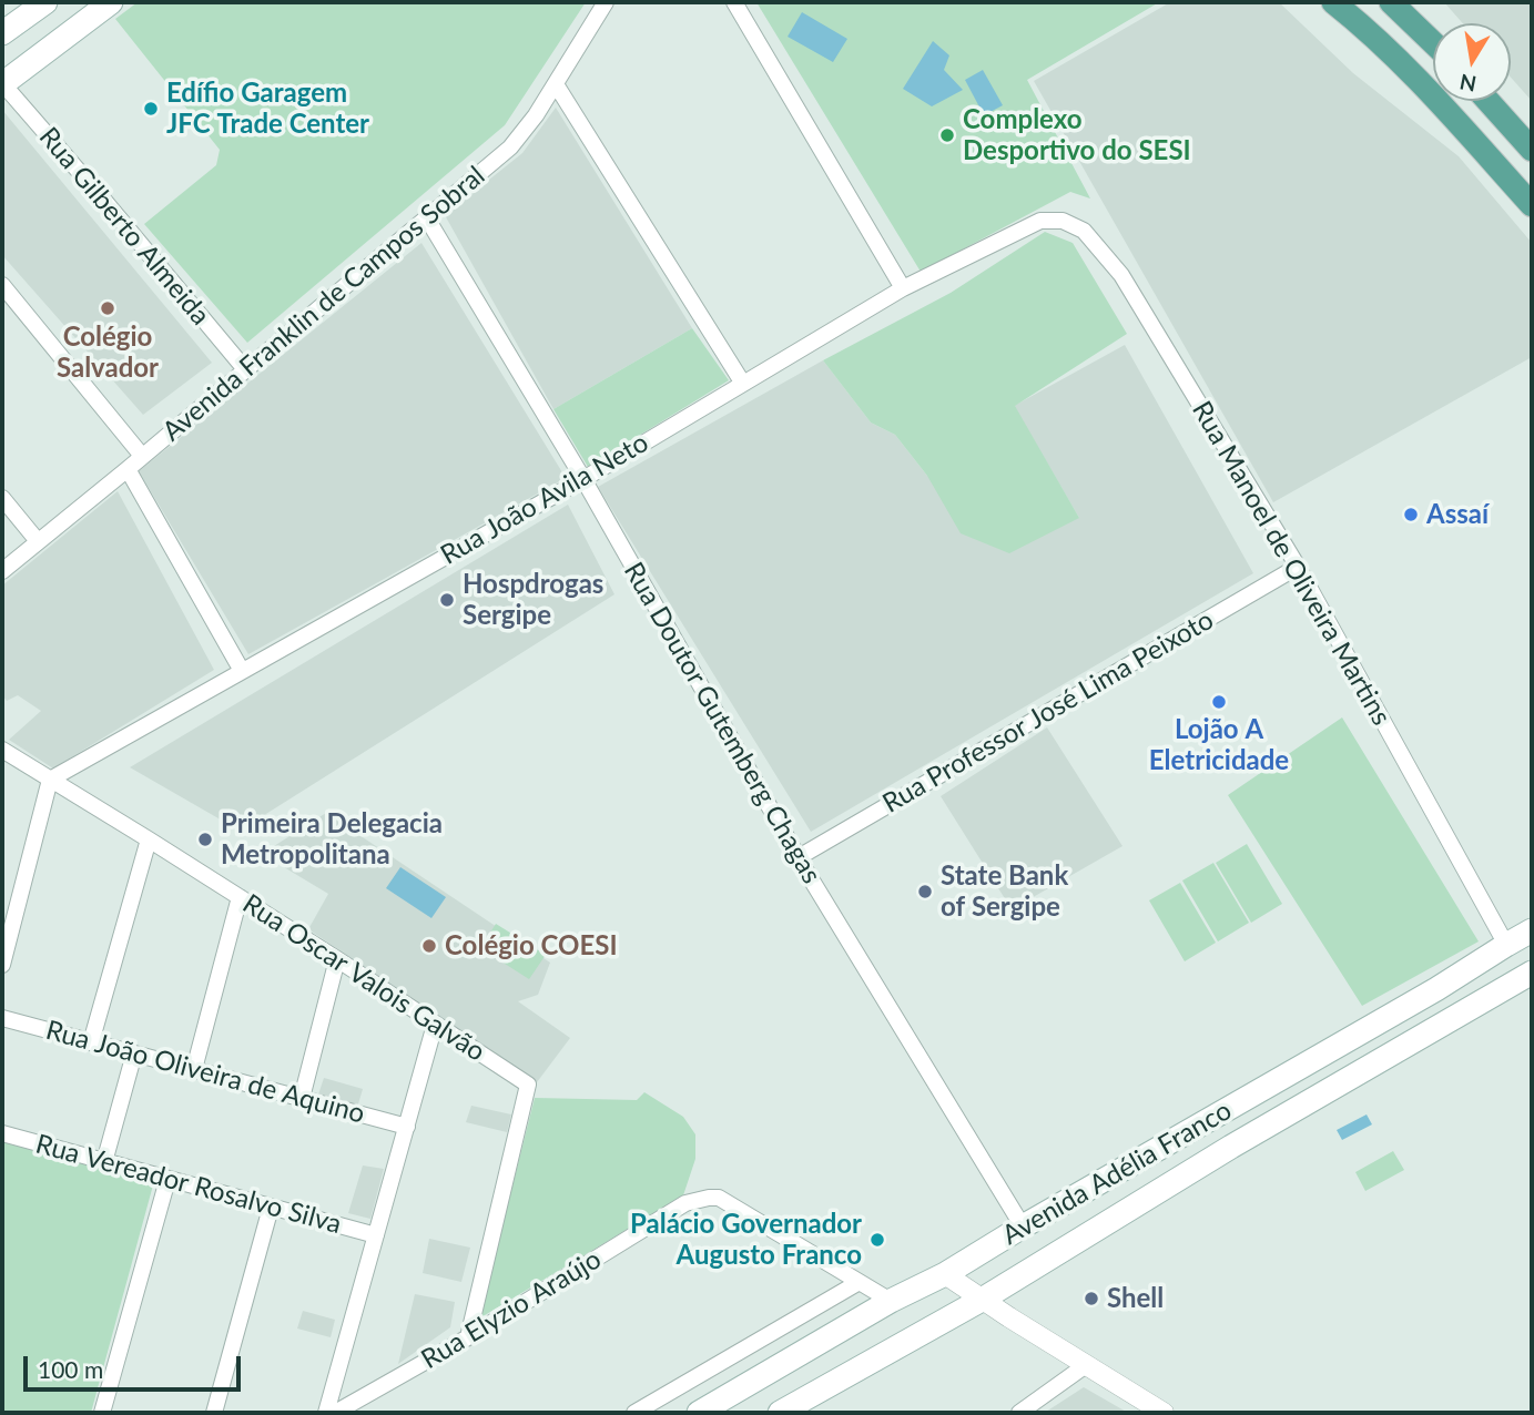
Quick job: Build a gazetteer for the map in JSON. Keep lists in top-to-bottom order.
{
  "streets": {
    "main road": ["Avenida Adélia Franco"],
    "street": [
      "Rua Gilberto Almeida",
      "Avenida Franklin de Campos Sobral",
      "Rua João Avila Neto",
      "Rua Manoel de Oliveira Martins",
      "Rua Professor José Lima Peixoto",
      "Rua Doutor Gutemberg Chagas",
      "Rua Oscar Valois Galvão",
      "Rua João Oliveira de Aquino",
      "Rua Vereador Rosalvo Silva",
      "Rua Elyzio Araújo"
    ]
  },
  "crossings": [
    ["Rua Gilberto Almeida", "Avenida Franklin de Campos Sobral"],
    ["Avenida Franklin de Campos Sobral", "Rua Doutor Gutemberg Chagas"],
    ["Rua João Avila Neto", "Rua Manoel de Oliveira Martins"],
    ["Rua João Avila Neto", "Rua Doutor Gutemberg Chagas"],
    ["Rua João Avila Neto", "Rua Oscar Valois Galvão"],
    ["Rua Manoel de Oliveira Martins", "Rua Professor José Lima Peixoto"],
    ["Rua Manoel de Oliveira Martins", "Avenida Adélia Franco"],
    ["Rua Professor José Lima Peixoto", "Rua Doutor Gutemberg Chagas"],
    ["Rua Doutor Gutemberg Chagas", "Avenida Adélia Franco"],
    ["Rua Oscar Valois Galvão", "Rua Elyzio Araújo"]
  ],
  "places": [
    "Edífio Garagem JFC Trade Center",
    "Complexo Desportivo do SESI",
    "Colégio Salvador",
    "Assaí",
    "Hospdrogas Sergipe",
    "Lojão A Eletricidade",
    "Primeira Delegacia Metropolitana",
    "State Bank of Sergipe",
    "Colégio COESI",
    "Palácio Governador Augusto Franco",
    "Shell"
  ],
  "scale_bar": "100 m",
  "north": "bottom"
}
